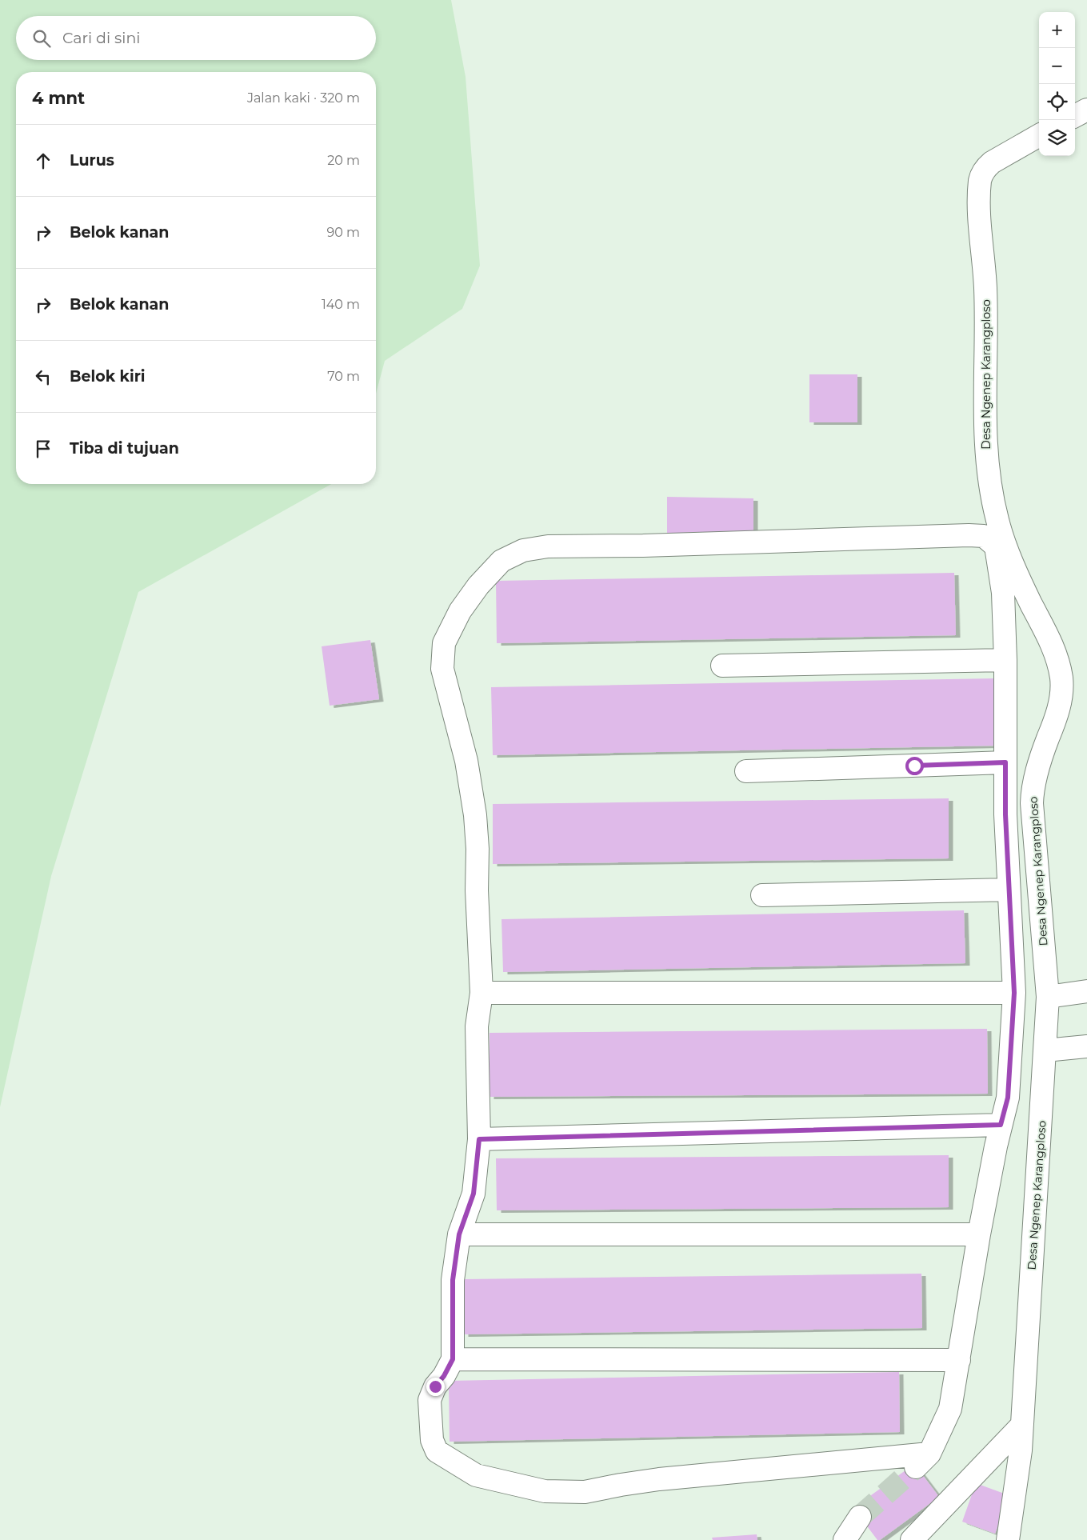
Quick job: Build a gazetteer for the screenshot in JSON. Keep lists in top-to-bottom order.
{
  "streets": {
    "street": ["Desa Ngenep Karangploso"]
  },
  "page": {
    "map_buttons": ["+", "−"],
    "search": "Cari di sini",
    "heading": ["4 mnt", "Jalan kaki · 320 m"],
    "list": [
      ["Lurus", "20 m"],
      ["Belok kanan", "90 m"],
      ["Belok kanan", "140 m"],
      ["Belok kiri", "70 m"],
      "Tiba di tujuan"
    ]
  }
}
